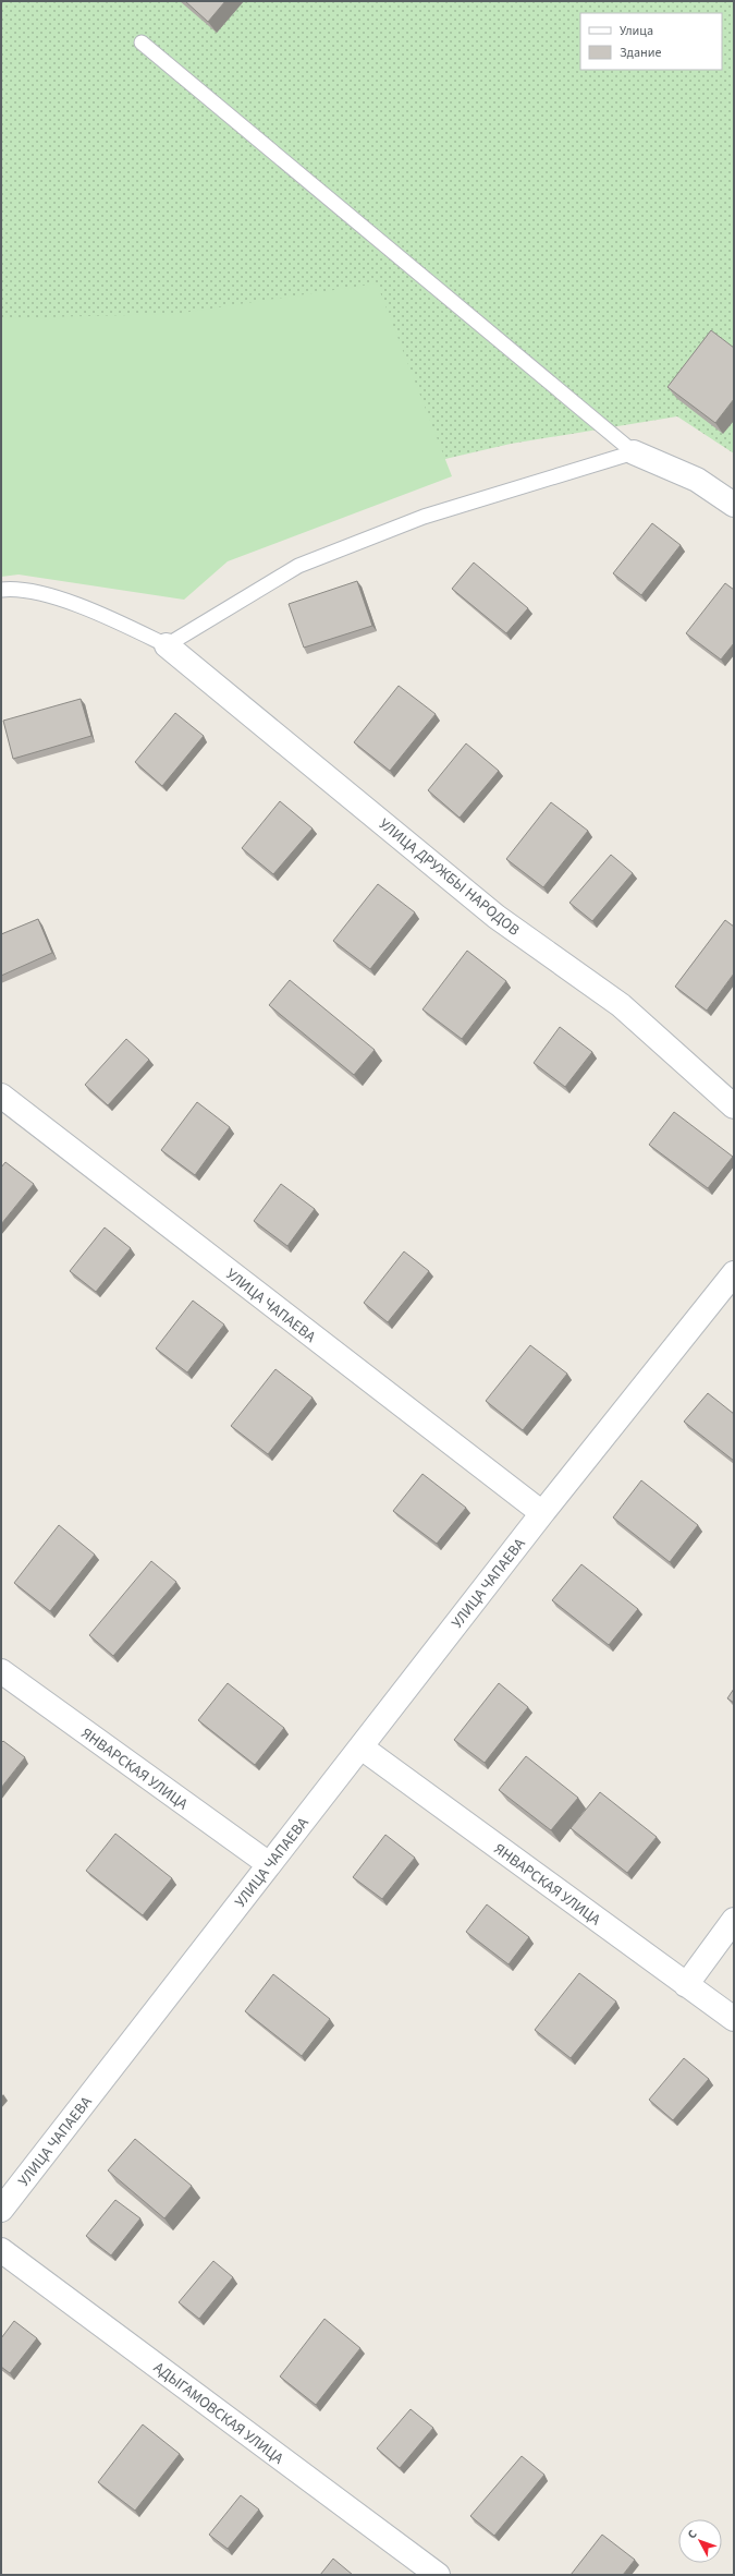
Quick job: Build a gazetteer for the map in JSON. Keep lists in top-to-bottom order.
{
  "streets": {
    "street": [
      "УЛИЦА ДРУЖБЫ НАРОДОВ",
      "УЛИЦА ЧАПАЕВА",
      "ЯНВАРСКАЯ УЛИЦА",
      "АДЫГАМОВСКАЯ УЛИЦА"
    ]
  },
  "crossings": [
    ["УЛИЦА ЧАПАЕВА", "ЯНВАРСКАЯ УЛИЦА"]
  ],
  "legend": ["Улица", "Здание"],
  "north": "top left"
}
